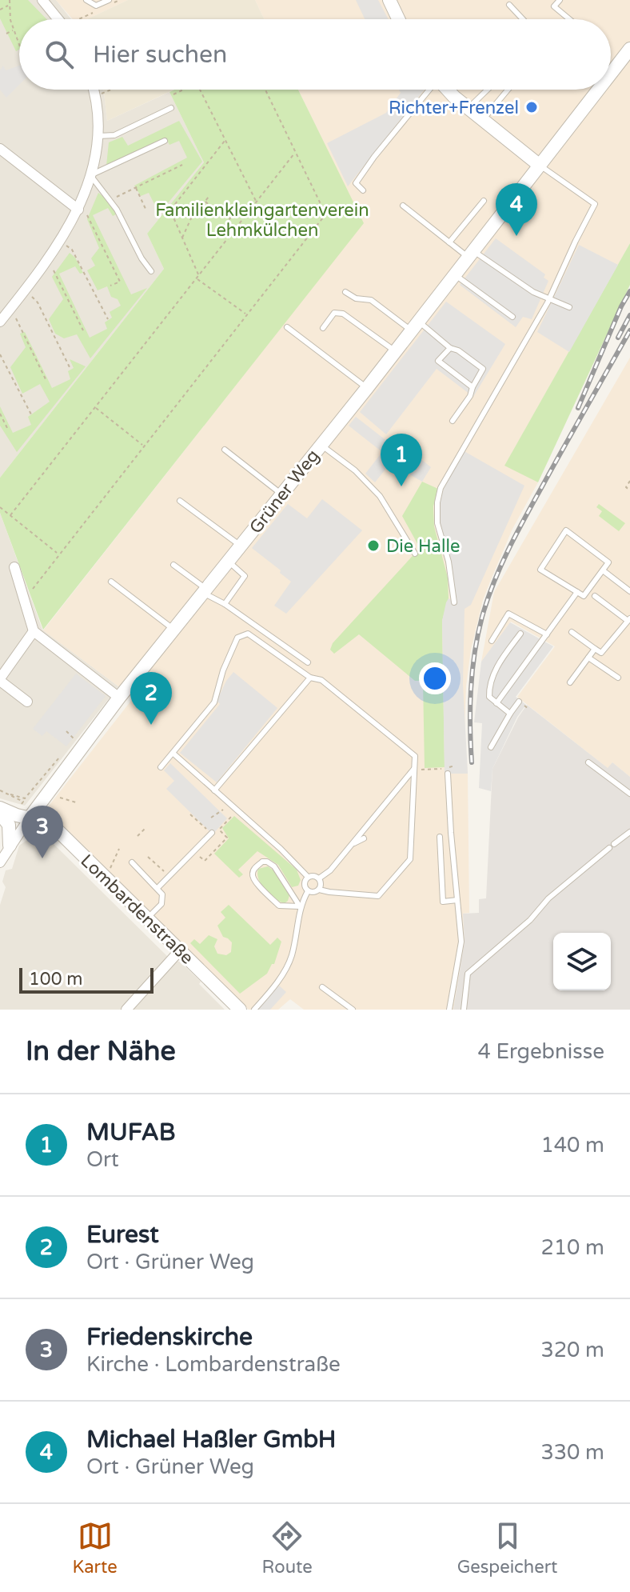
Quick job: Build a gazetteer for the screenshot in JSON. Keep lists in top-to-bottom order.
{
  "streets": {
    "street": ["Grüner Weg", "Lombardenstraße"]
  },
  "crossings": [
    ["Grüner Weg", "Lombardenstraße"]
  ],
  "parks": ["Familienkleingartenverein Lehmkülchen"],
  "places": ["Richter+Frenzel", "Die Halle"],
  "scale_bar": "100 m",
  "page": {
    "search": "Hier suchen",
    "pins": [
      "4",
      "1",
      "2",
      "3"
    ],
    "scale": "100 m",
    "heading": ["In der Nähe", "4 Ergebnisse"],
    "list": [
      {
        "mark": "1",
        "name": "MUFAB",
        "note": "Ort",
        "value": "140 m"
      },
      {
        "mark": "2",
        "name": "Eurest",
        "note": "Ort · Grüner Weg",
        "value": "210 m"
      },
      {
        "mark": "3",
        "name": "Friedenskirche",
        "note": "Kirche · Lombardenstraße",
        "value": "320 m"
      },
      {
        "mark": "4",
        "name": "Michael Haßler GmbH",
        "note": "Ort · Grüner Weg",
        "value": "330 m"
      }
    ],
    "nav": ["Karte", "Route", "Gespeichert"]
  }
}
